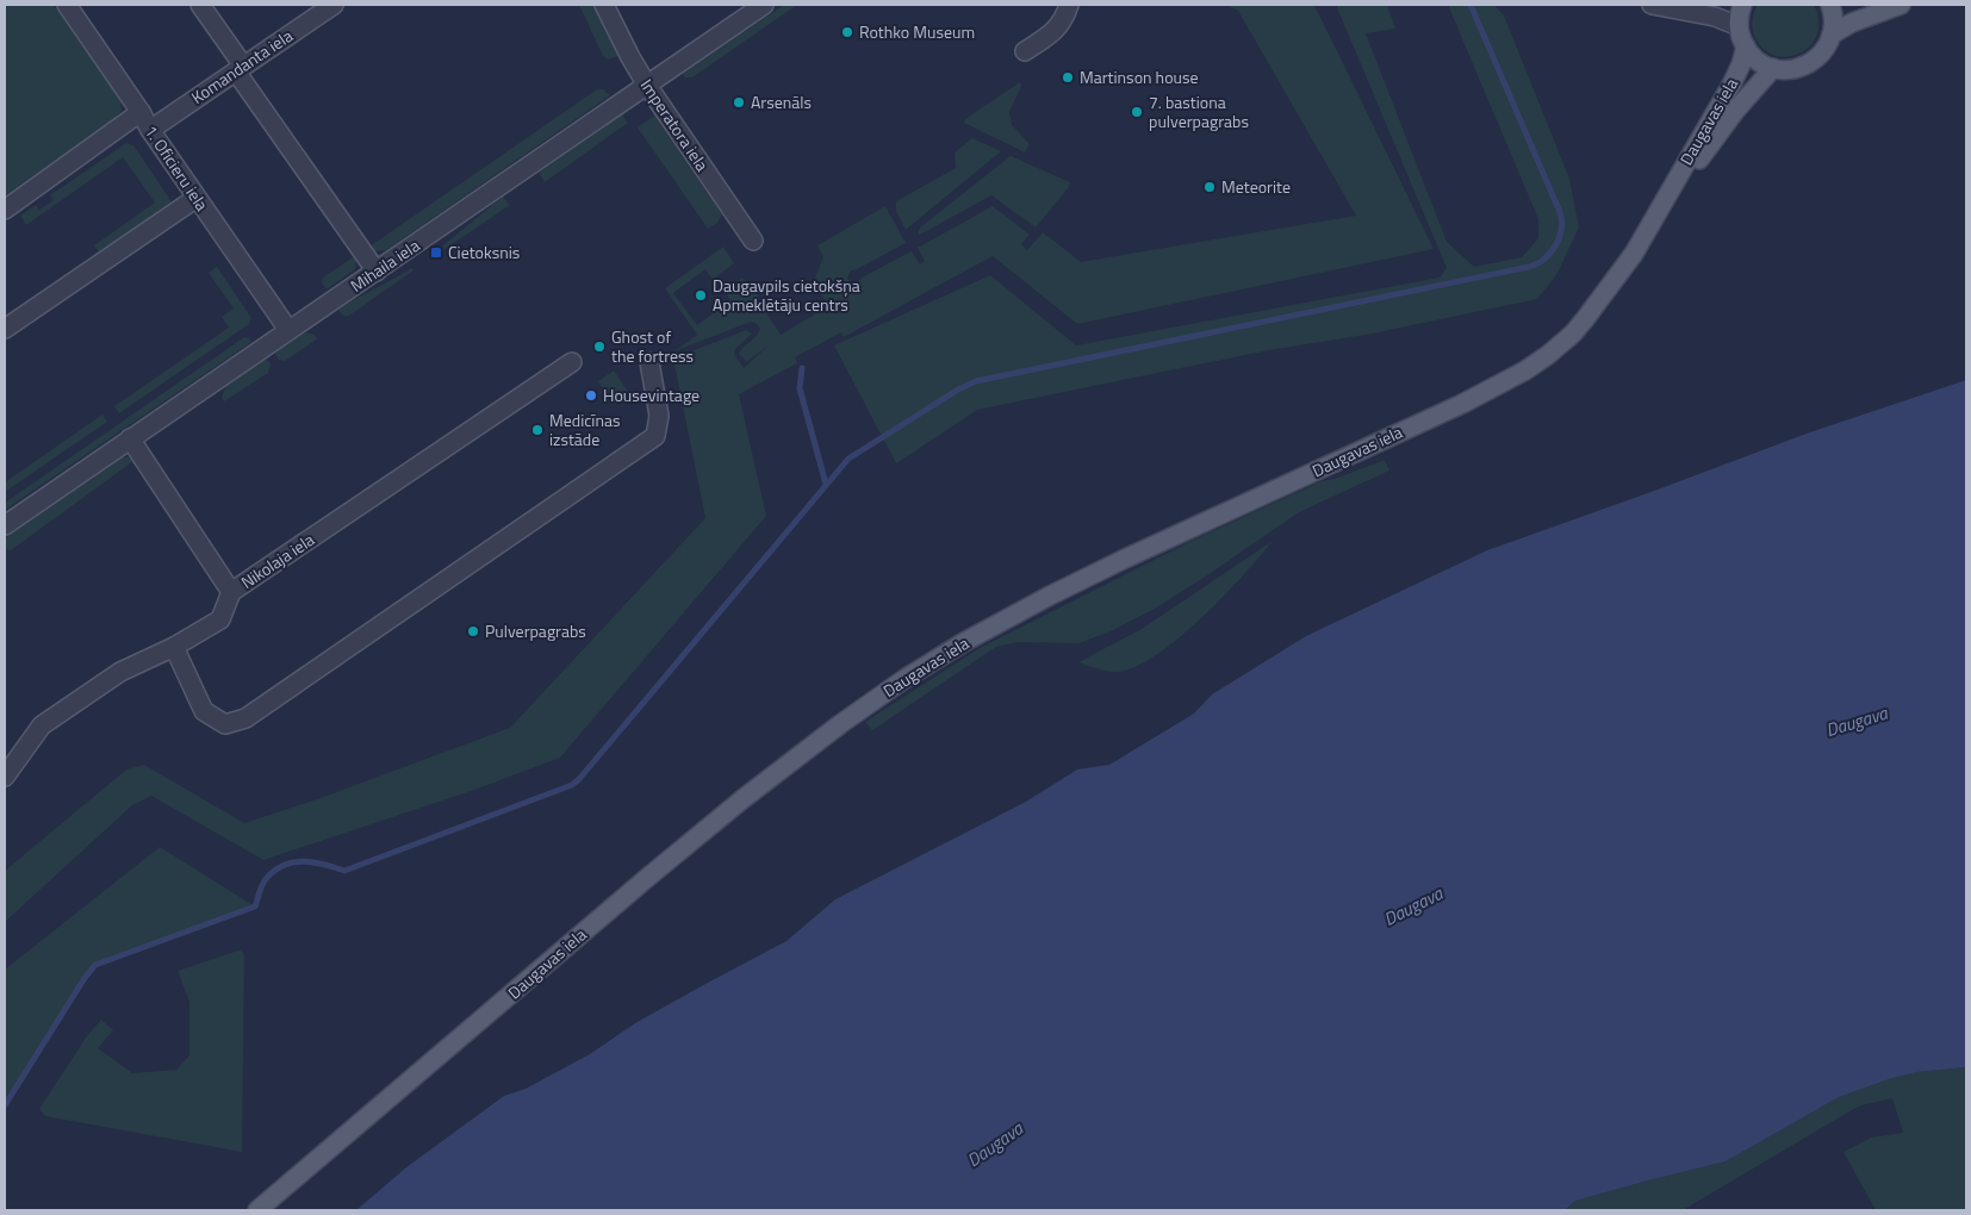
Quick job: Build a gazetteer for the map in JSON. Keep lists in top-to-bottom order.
{
  "streets": {
    "main road": ["Daugavas iela"],
    "street": [
      "Komandanta iela",
      "Imperatora iela",
      "1. Oficieru iela",
      "Mihaila iela",
      "Nikolaja iela"
    ]
  },
  "crossings": [
    ["Komandanta iela", "1. Oficieru iela"],
    ["Imperatora iela", "Mihaila iela"],
    ["1. Oficieru iela", "Mihaila iela"]
  ],
  "water": ["Daugava"],
  "places": {
    "other": [
      "Rothko Museum",
      "Martinson house",
      "Arsenāls",
      "7. bastiona pulverpagrabs",
      "Meteorite",
      "Daugavpils cietokšņa Apmeklētāju centrs",
      "Ghost of the fortress",
      "Housevintage",
      "Medicīnas izstāde",
      "Pulverpagrabs"
    ],
    "transit": ["Cietoksnis"]
  }
}
